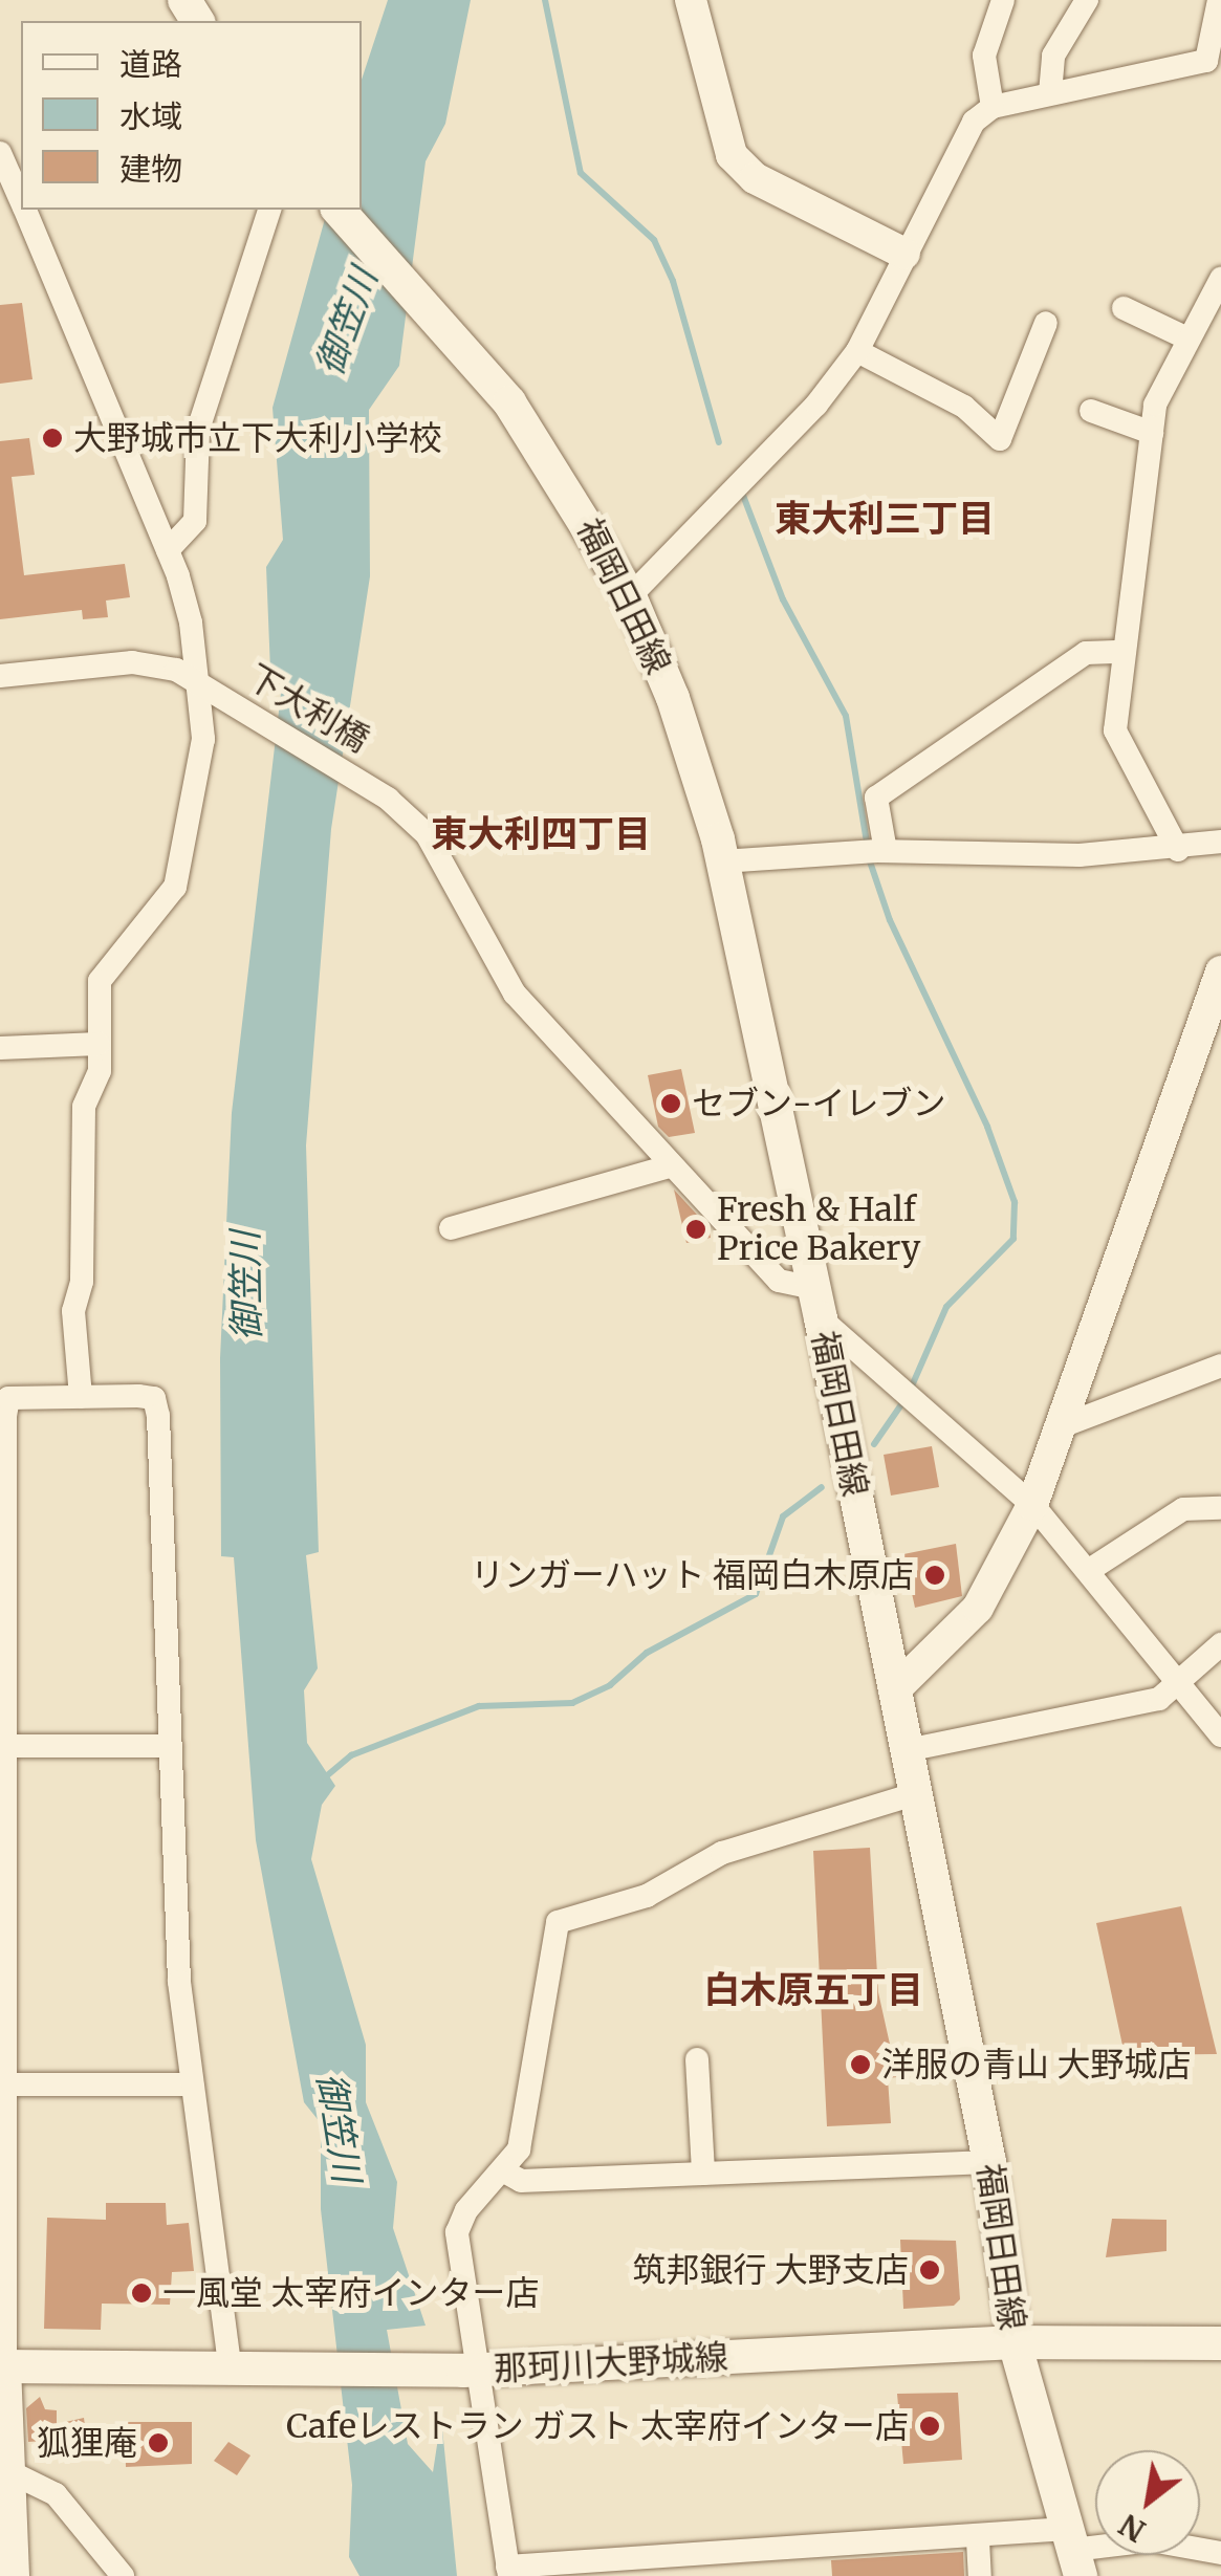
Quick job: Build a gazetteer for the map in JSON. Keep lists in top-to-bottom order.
{
  "streets": {
    "main road": ["福岡日田線", "那珂川大野城線"],
    "street": ["下大利橋"]
  },
  "crossings": [
    ["福岡日田線", "下大利橋"],
    ["福岡日田線", "那珂川大野城線"]
  ],
  "districts": ["東大利三丁目", "東大利四丁目", "白木原五丁目"],
  "water": ["御笠川"],
  "places": [
    "大野城市立下大利小学校",
    "セブン-イレブン",
    "Fresh & Half Price Bakery",
    "リンガーハット 福岡白木原店",
    "洋服の青山 大野城店",
    "筑邦銀行 大野支店",
    "一風堂 太宰府インター店",
    "Cafeレストラン ガスト 太宰府インター店",
    "狐狸庵"
  ],
  "legend": ["道路", "水域", "建物"],
  "north": "bottom left"
}
